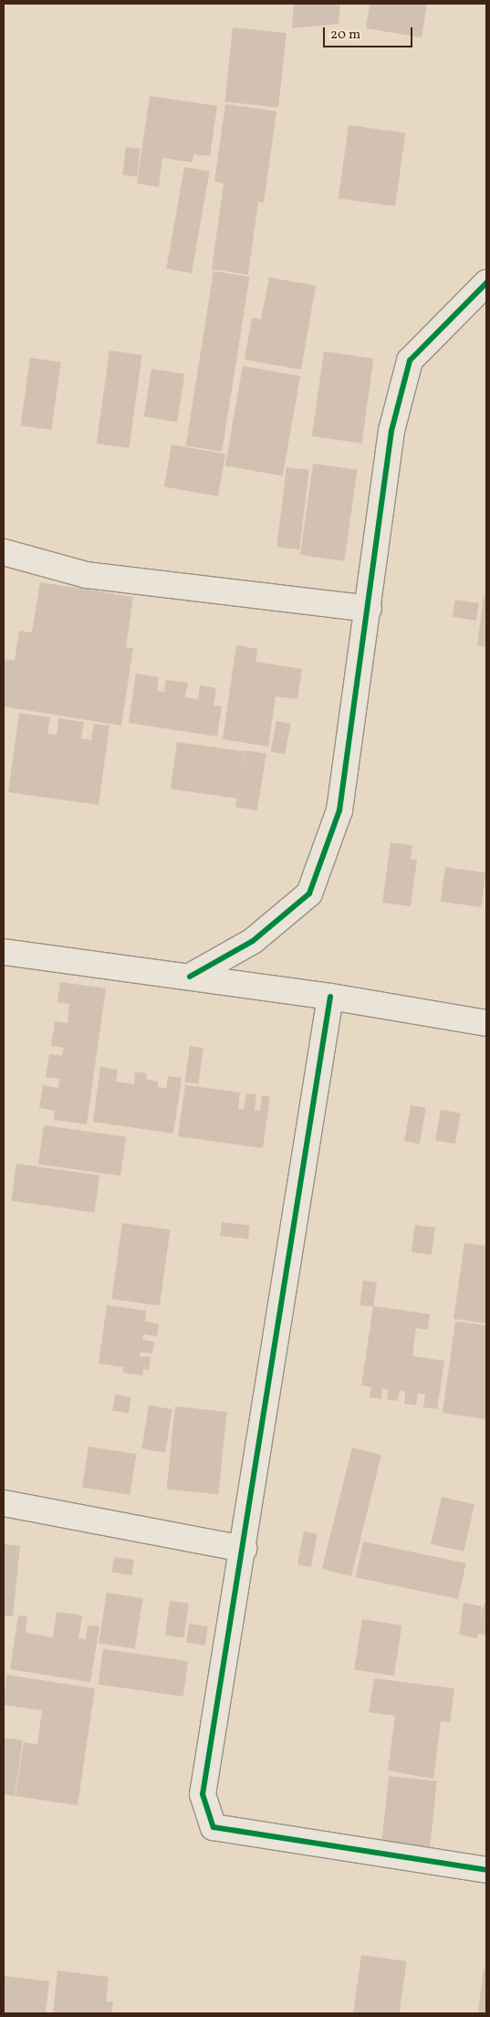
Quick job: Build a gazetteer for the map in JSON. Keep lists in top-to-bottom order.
{
  "scale_bar": "20 m"
}
